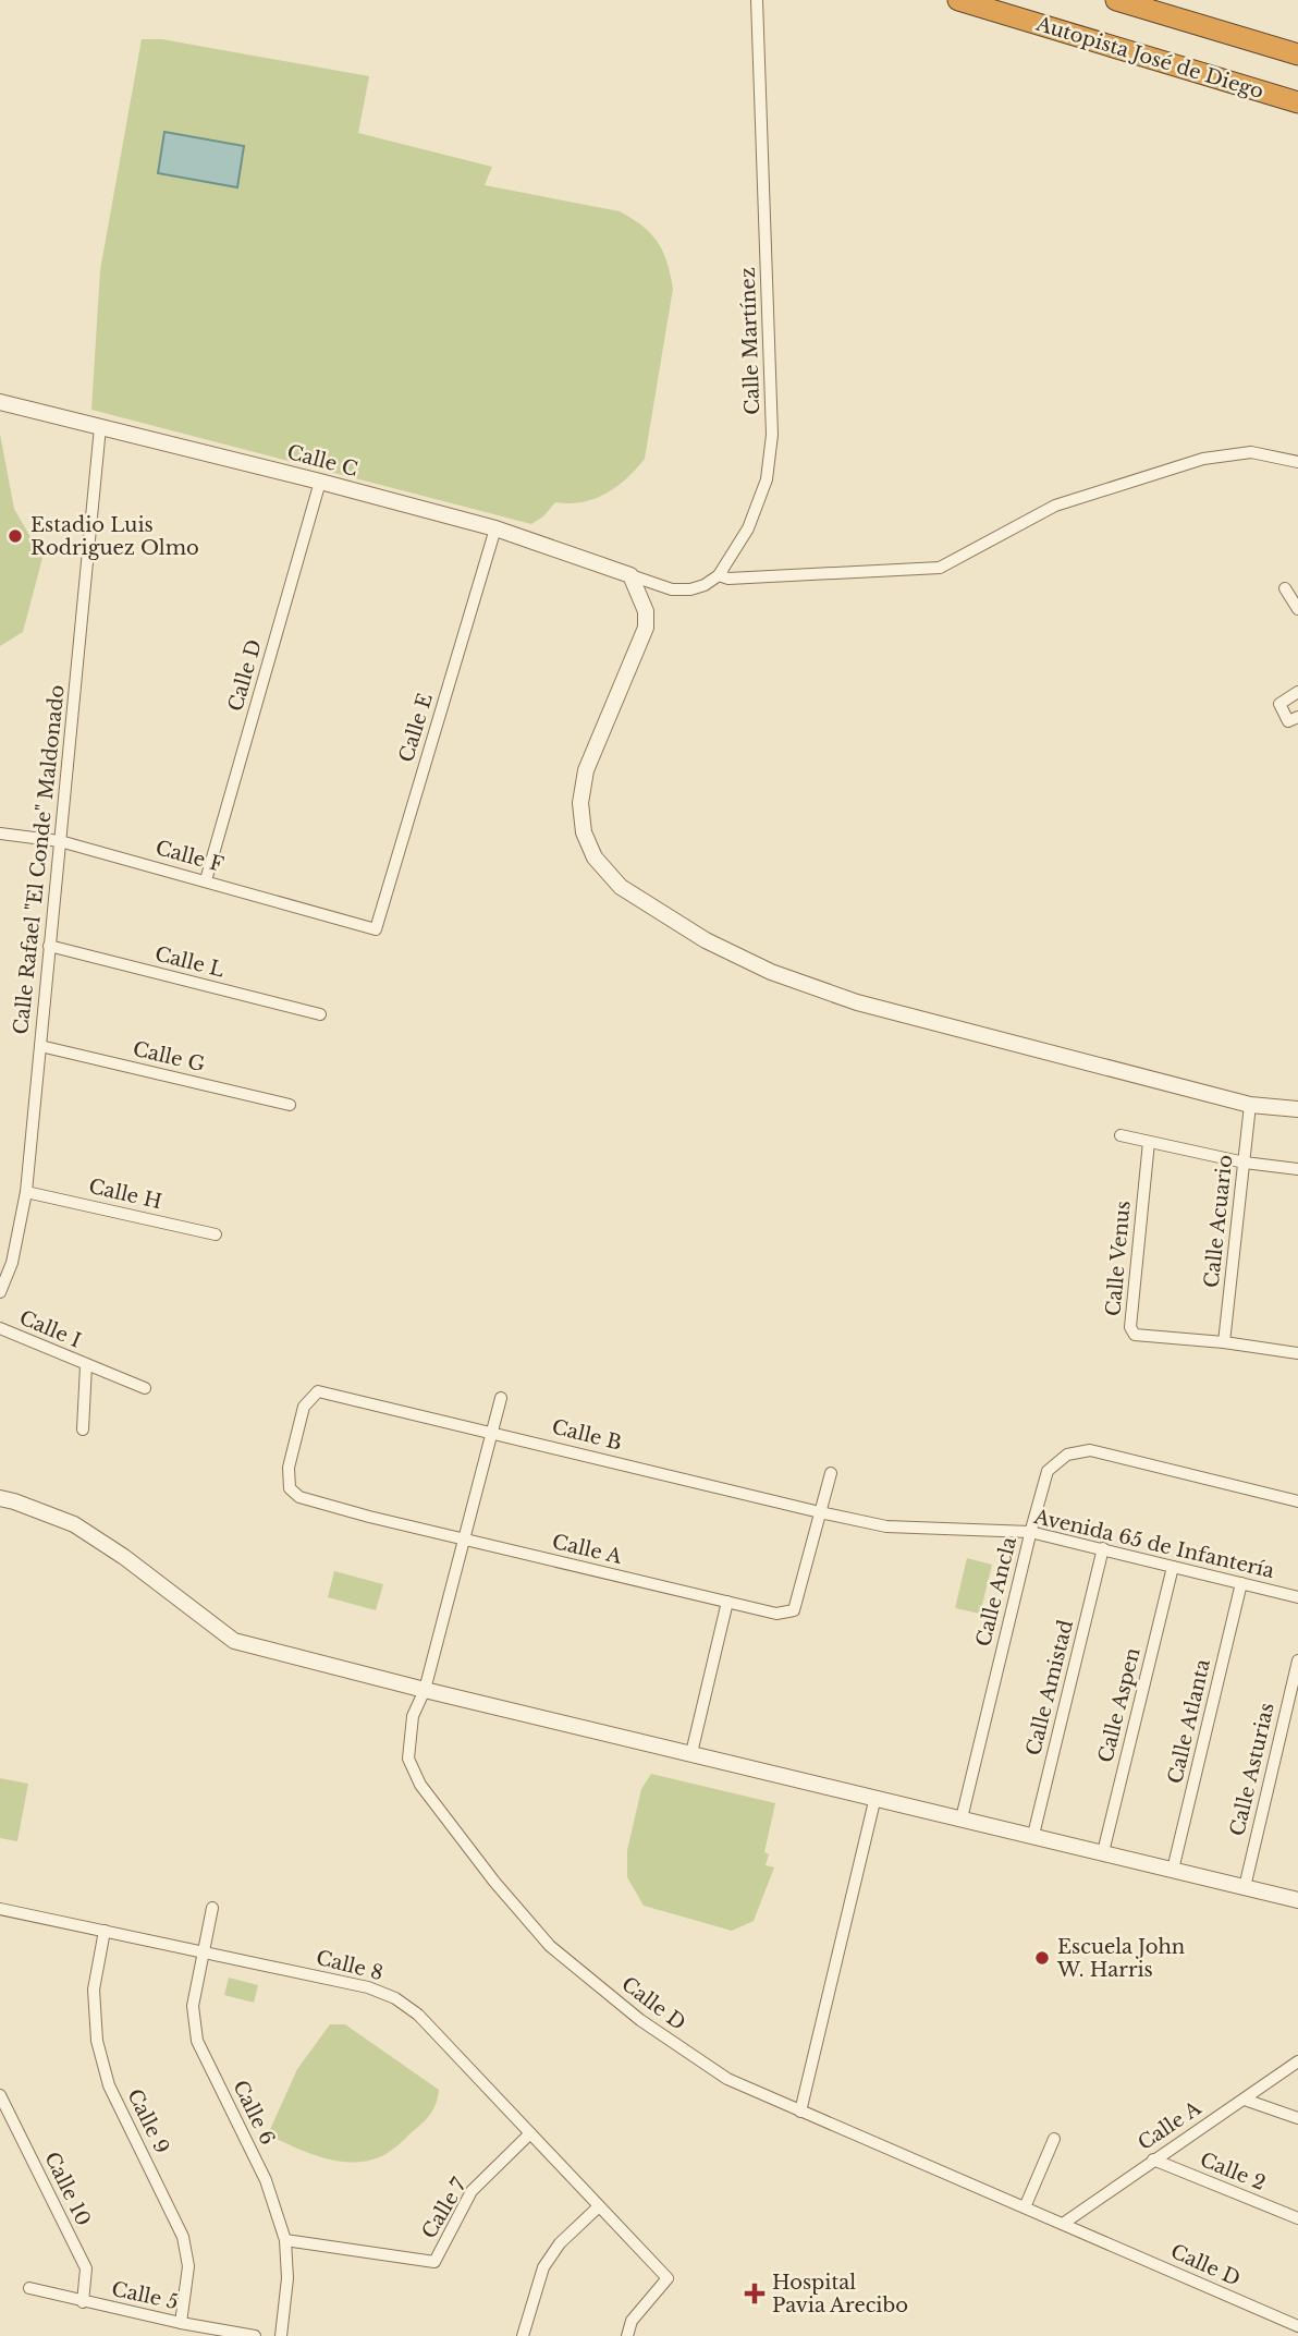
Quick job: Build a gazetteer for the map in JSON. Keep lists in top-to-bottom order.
{
  "streets": {
    "highway": ["Autopista José de Diego"],
    "street": [
      "Calle Martínez",
      "Calle C",
      "Calle D",
      "Calle E",
      "Calle F",
      "Calle Rafael \"El Conde\" Maldonado",
      "Calle L",
      "Calle G",
      "Calle H",
      "Calle Acuario",
      "Calle Venus",
      "Calle I",
      "Calle B",
      "Avenida 65 de Infantería",
      "Calle A",
      "Calle Ancla",
      "Calle Amistad",
      "Calle Aspen",
      "Calle Atlanta",
      "Calle Asturias",
      "Calle 8",
      "Calle 6",
      "Calle 9",
      "Calle 2",
      "Calle 10",
      "Calle 7",
      "Calle 5"
    ]
  },
  "crossings": [
    ["Calle C", "Calle D"],
    ["Calle C", "Calle E"],
    ["Calle C", "Calle Rafael \"El Conde\" Maldonado"],
    ["Calle D", "Calle F"],
    ["Calle D", "Calle B"],
    ["Calle D", "Calle A"],
    ["Calle E", "Calle F"],
    ["Calle F", "Calle Rafael \"El Conde\" Maldonado"],
    ["Calle Rafael \"El Conde\" Maldonado", "Calle L"],
    ["Calle Rafael \"El Conde\" Maldonado", "Calle G"],
    ["Calle Rafael \"El Conde\" Maldonado", "Calle H"],
    ["Calle Acuario", "Calle Venus"],
    ["Calle B", "Avenida 65 de Infantería"],
    ["Calle B", "Calle A"],
    ["Avenida 65 de Infantería", "Calle Ancla"],
    ["Avenida 65 de Infantería", "Calle Amistad"],
    ["Avenida 65 de Infantería", "Calle Aspen"],
    ["Avenida 65 de Infantería", "Calle Atlanta"],
    ["Calle A", "Calle 2"],
    ["Calle 8", "Calle 6"],
    ["Calle 8", "Calle 9"],
    ["Calle 8", "Calle 7"],
    ["Calle 6", "Calle 7"],
    ["Calle 9", "Calle 5"],
    ["Calle 10", "Calle 5"]
  ],
  "places": {
    "other": ["Estadio Luis Rodriguez Olmo", "Escuela John W. Harris"],
    "health": ["Hospital Pavia Arecibo"]
  }
}
